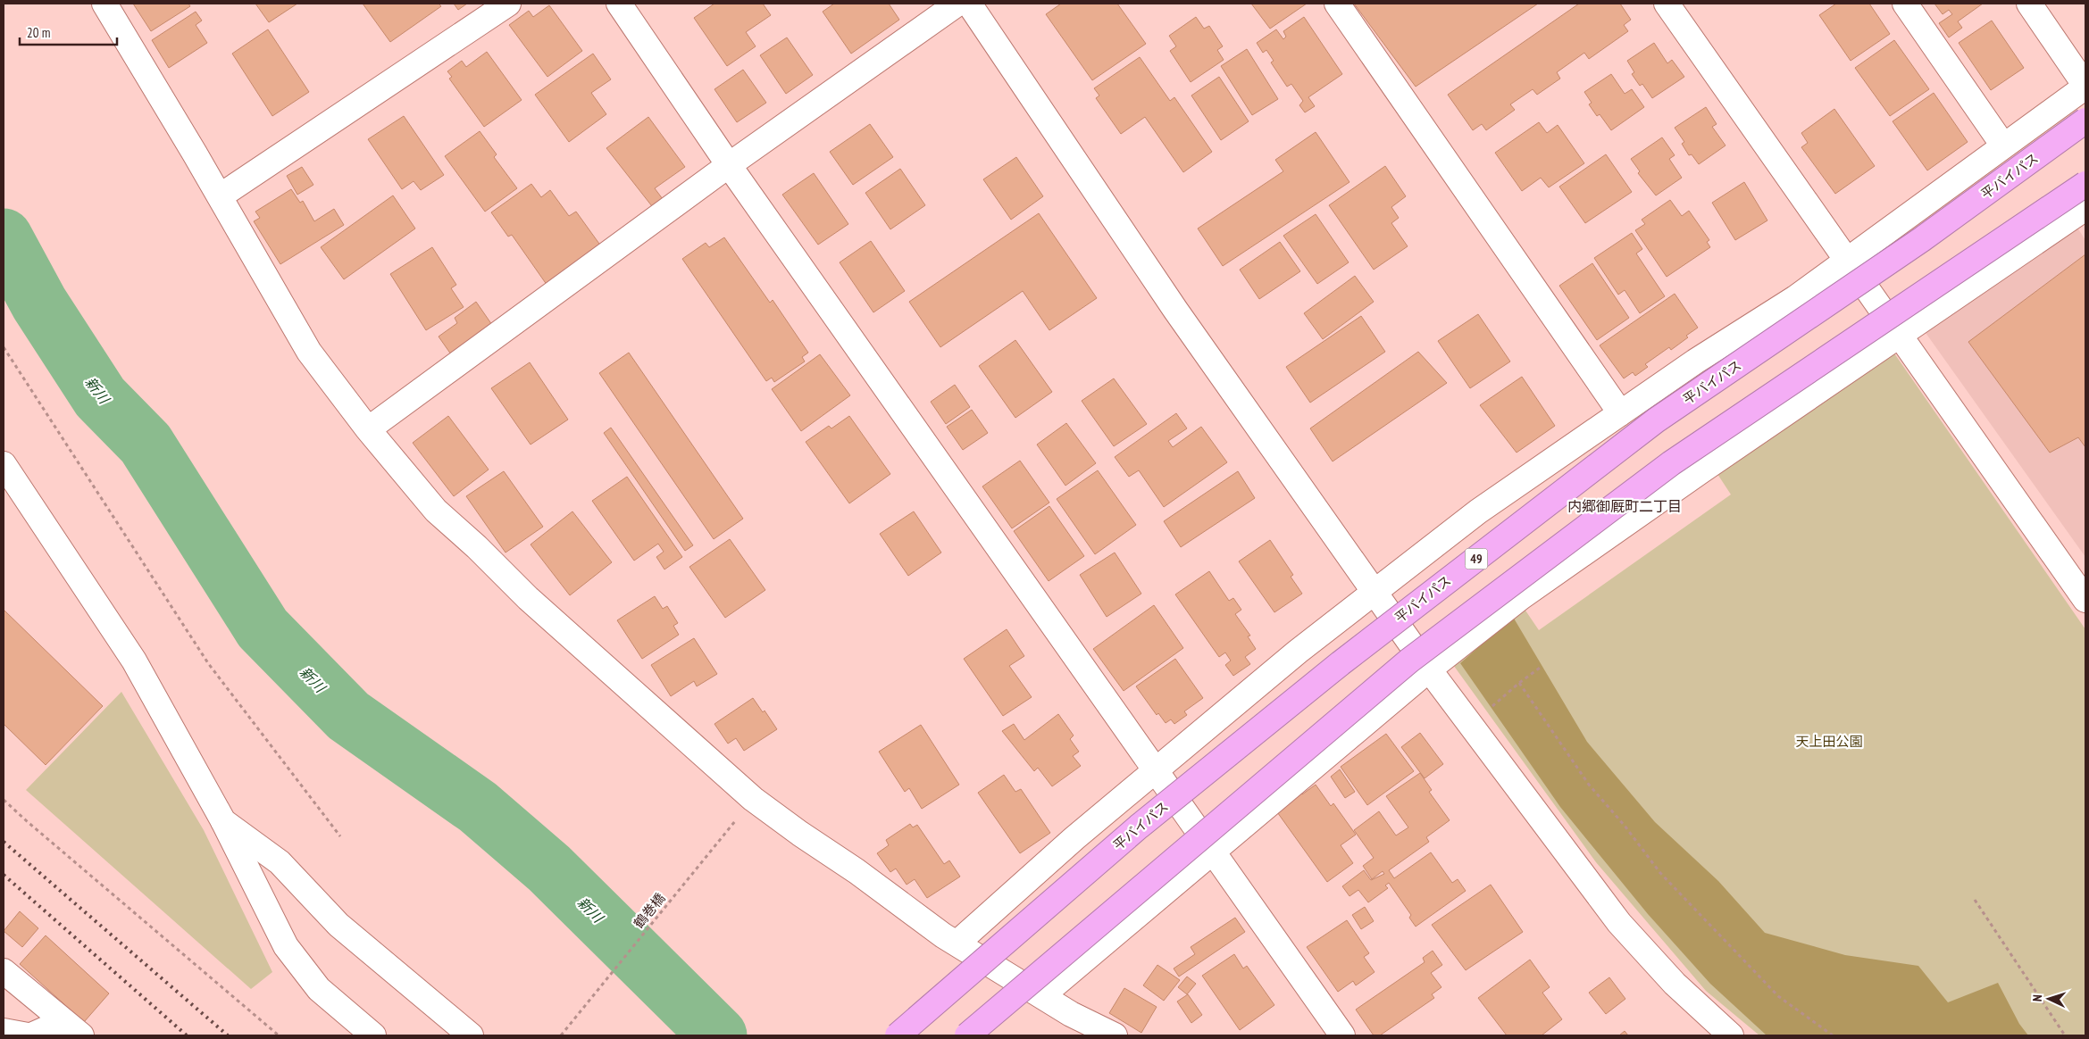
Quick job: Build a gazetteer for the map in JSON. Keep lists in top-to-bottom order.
{
  "streets": {
    "highway": ["平バイパス", "49"],
    "path": ["鶴巻橋"]
  },
  "districts": ["内郷御厩町二丁目"],
  "water": ["新川"],
  "parks": ["天上田公園"],
  "scale_bar": "20 m",
  "north": "left"
}
